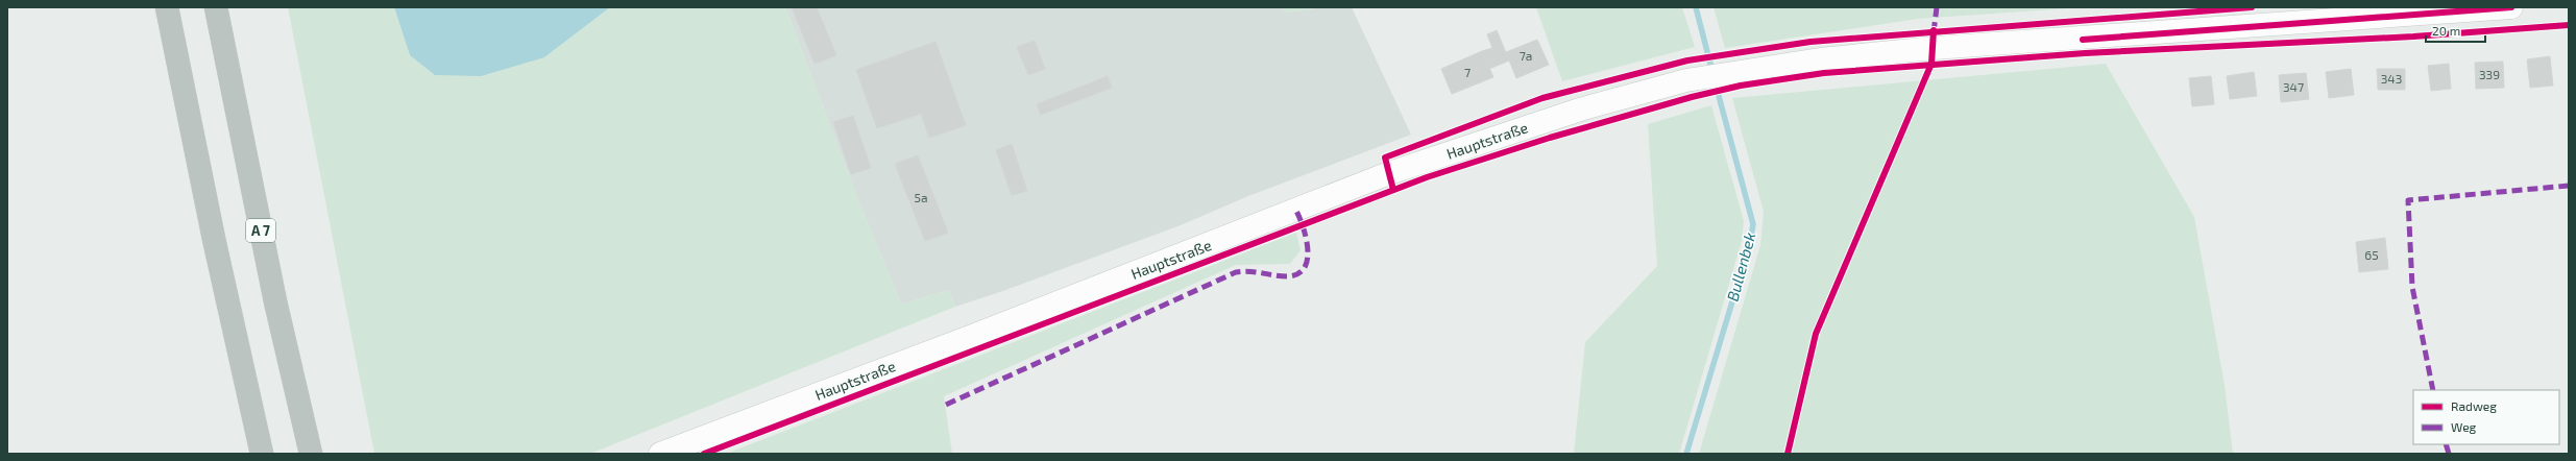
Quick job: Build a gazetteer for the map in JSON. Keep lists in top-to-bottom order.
{
  "streets": {
    "highway": ["A 7"],
    "street": ["Hauptstraße"]
  },
  "water": ["Bullenbek"],
  "house_numbers": [
    "7a",
    "7",
    "339",
    "343",
    "347",
    "5a",
    "65"
  ],
  "legend": ["Radweg", "Weg"],
  "scale_bar": "20 m"
}
